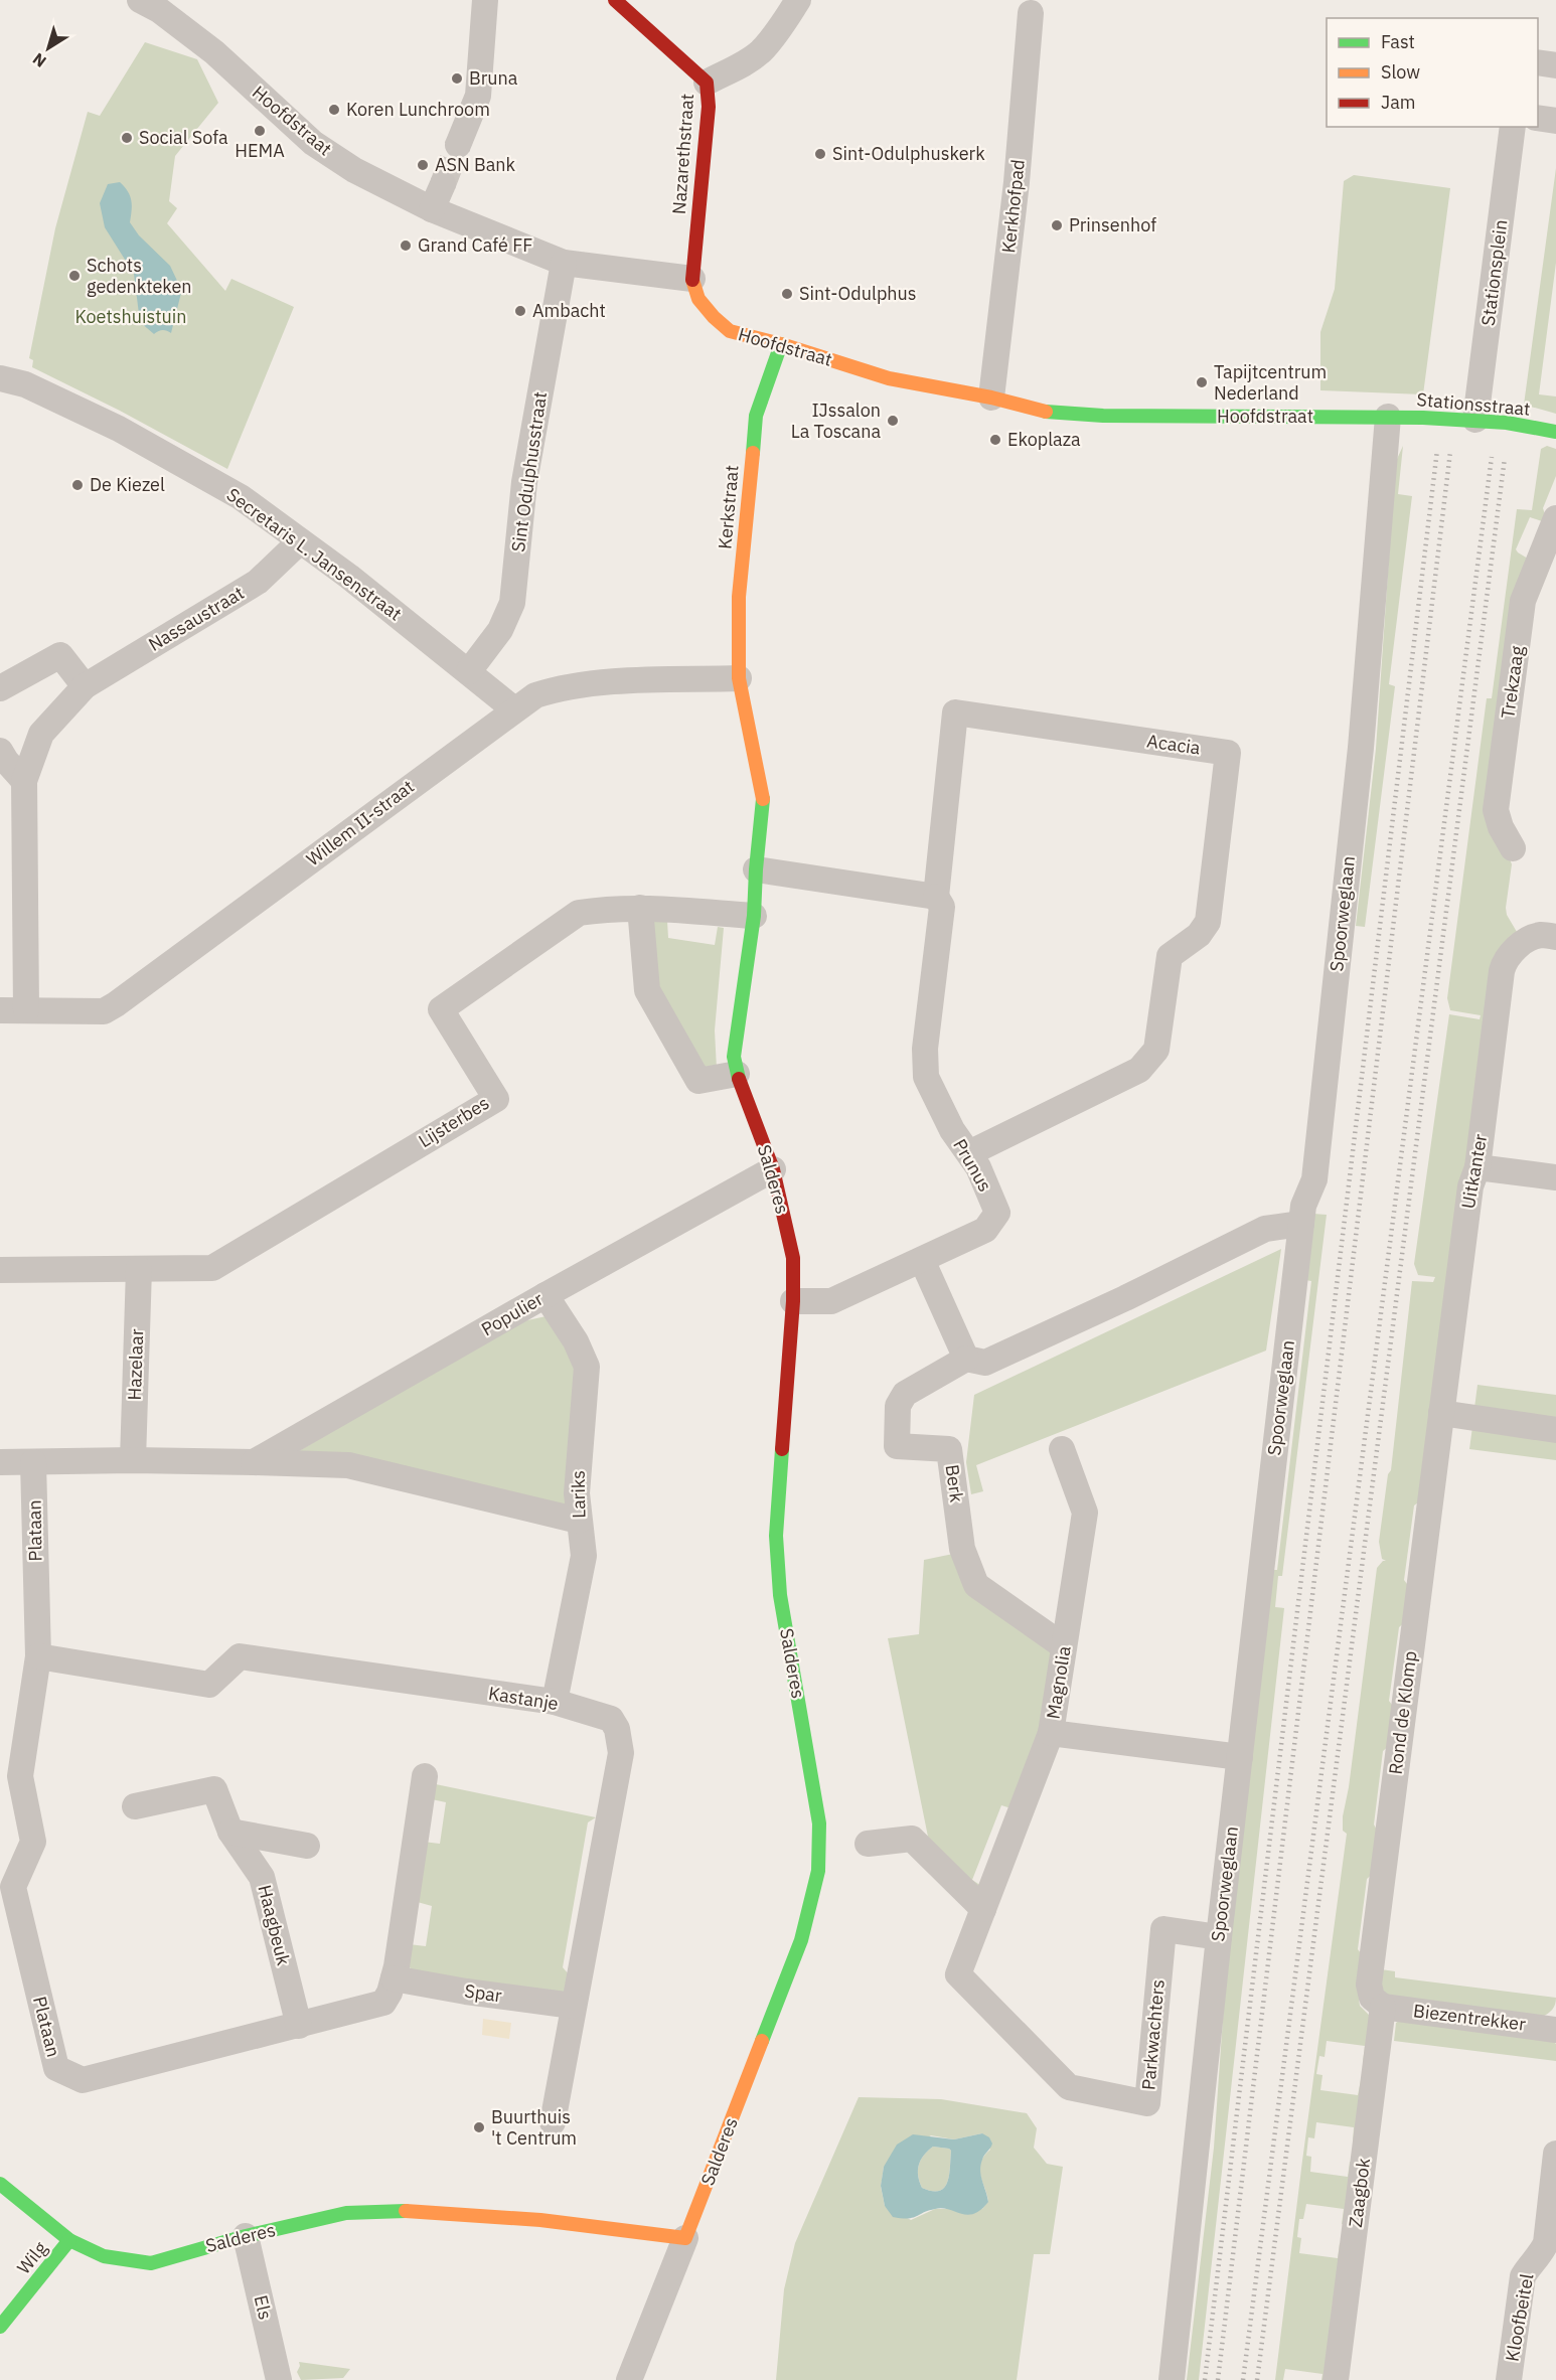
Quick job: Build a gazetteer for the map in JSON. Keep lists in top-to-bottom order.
{
  "streets": {
    "street": [
      "Hoofdstraat",
      "Nazarethstraat",
      "Kerkhofpad",
      "Stationsplein",
      "Stationsstraat",
      "Sint Odulphusstraat",
      "Kerkstraat",
      "Secretaris L. Jansenstraat",
      "Nassaustraat",
      "Trekzaag",
      "Acacia",
      "Willem II-straat",
      "Spoorweglaan",
      "Lijsterbes",
      "Prunus",
      "Uitkanter",
      "Salderes",
      "Populier",
      "Hazelaar",
      "Berk",
      "Lariks",
      "Plataan",
      "Magnolia",
      "Kastanje",
      "Rond de Klomp",
      "Haagbeuk",
      "Spar",
      "Biezentrekker",
      "Parkwachters",
      "Zaagbok",
      "Wilg",
      "Els",
      "Kloofbeitel"
    ]
  },
  "crossings": [
    ["Hoofdstraat", "Nazarethstraat"],
    ["Hoofdstraat", "Kerkhofpad"],
    ["Hoofdstraat", "Stationsstraat"],
    ["Hoofdstraat", "Sint Odulphusstraat"],
    ["Hoofdstraat", "Kerkstraat"],
    ["Hoofdstraat", "Spoorweglaan"],
    ["Stationsplein", "Stationsstraat"],
    ["Stationsstraat", "Spoorweglaan"],
    ["Sint Odulphusstraat", "Secretaris L. Jansenstraat"],
    ["Kerkstraat", "Willem II-straat"],
    ["Kerkstraat", "Salderes"],
    ["Secretaris L. Jansenstraat", "Nassaustraat"],
    ["Secretaris L. Jansenstraat", "Willem II-straat"],
    ["Nassaustraat", "Willem II-straat"],
    ["Acacia", "Prunus"],
    ["Willem II-straat", "Salderes"],
    ["Spoorweglaan", "Berk"],
    ["Spoorweglaan", "Parkwachters"],
    ["Lijsterbes", "Salderes"],
    ["Lijsterbes", "Hazelaar"],
    ["Prunus", "Salderes"],
    ["Uitkanter", "Rond de Klomp"],
    ["Salderes", "Populier"],
    ["Salderes", "Wilg"],
    ["Salderes", "Els"],
    ["Populier", "Lariks"],
    ["Berk", "Magnolia"],
    ["Lariks", "Kastanje"],
    ["Plataan", "Kastanje"],
    ["Plataan", "Haagbeuk"],
    ["Plataan", "Spar"],
    ["Magnolia", "Parkwachters"],
    ["Kastanje", "Spar"],
    ["Rond de Klomp", "Biezentrekker"],
    ["Rond de Klomp", "Zaagbok"],
    ["Biezentrekker", "Zaagbok"]
  ],
  "parks": ["Koetshuistuin"],
  "places": [
    "Bruna",
    "Koren Lunchroom",
    "HEMA",
    "Social Sofa",
    "Sint-Odulphuskerk",
    "ASN Bank",
    "Prinsenhof",
    "Grand Café FF",
    "Schots gedenkteken",
    "Sint-Odulphus",
    "Ambacht",
    "Tapijtcentrum Nederland",
    "IJssalon La Toscana",
    "Ekoplaza",
    "De Kiezel",
    "Buurthuis 't Centrum"
  ],
  "legend": ["Fast", "Slow", "Jam"],
  "north": "bottom left"
}
